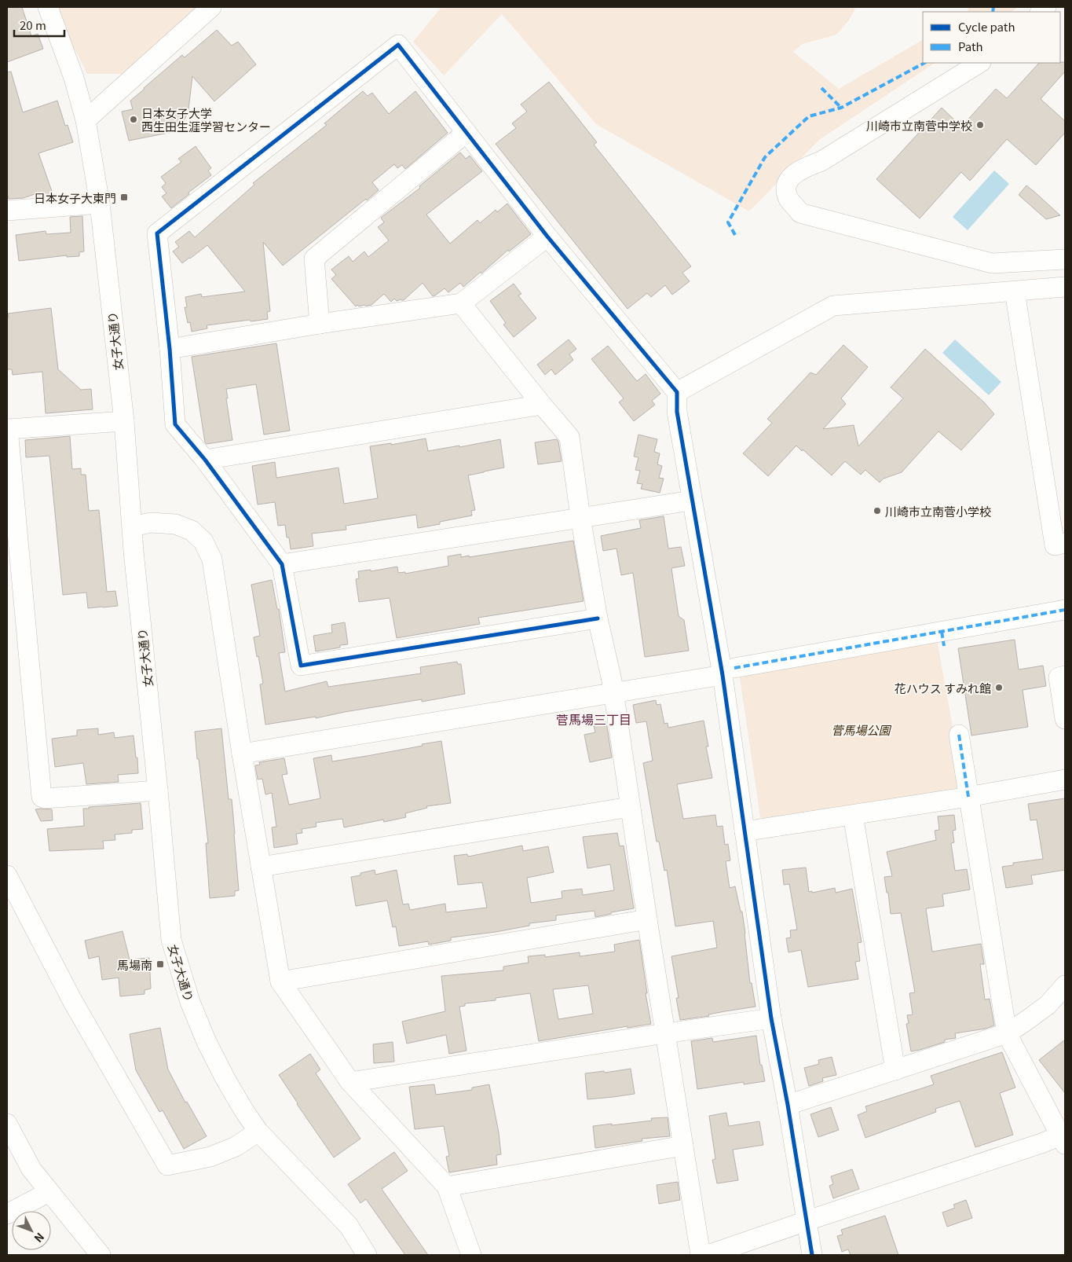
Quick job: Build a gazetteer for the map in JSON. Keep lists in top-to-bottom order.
{
  "streets": {
    "street": ["女子大通り"]
  },
  "districts": ["菅馬場三丁目"],
  "parks": ["菅馬場公園"],
  "places": {
    "other": [
      "日本女子大学 西生田生涯学習センター",
      "川崎市立南菅中学校",
      "川崎市立南菅小学校",
      "花ハウス すみれ館"
    ],
    "transit": ["日本女子大東門", "馬場南"]
  },
  "legend": ["Cycle path", "Path"],
  "scale_bar": "20 m",
  "north": "bottom right"
}
